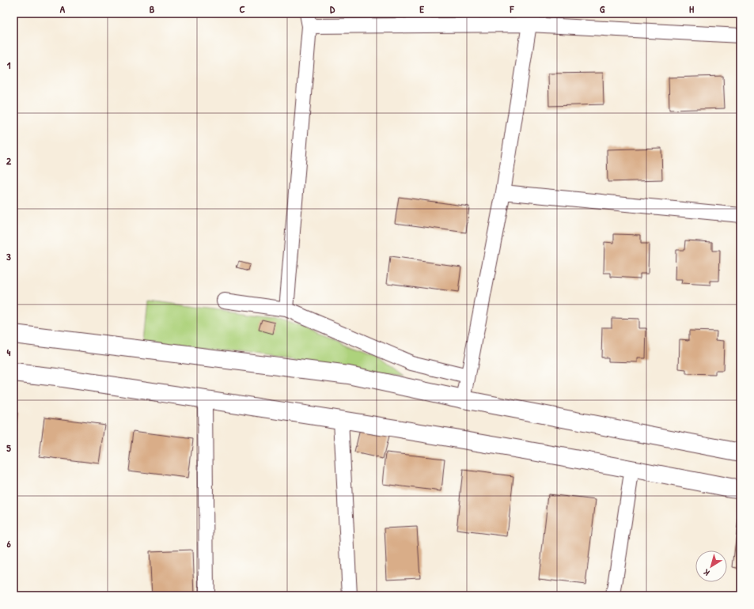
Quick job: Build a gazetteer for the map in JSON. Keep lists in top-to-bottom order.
{
  "north": "bottom left",
  "grid": {
    "columns": [
      "A",
      "B",
      "C",
      "D",
      "E",
      "F",
      "G",
      "H"
    ],
    "rows": [
      "1",
      "2",
      "3",
      "4",
      "5",
      "6"
    ]
  }
}
